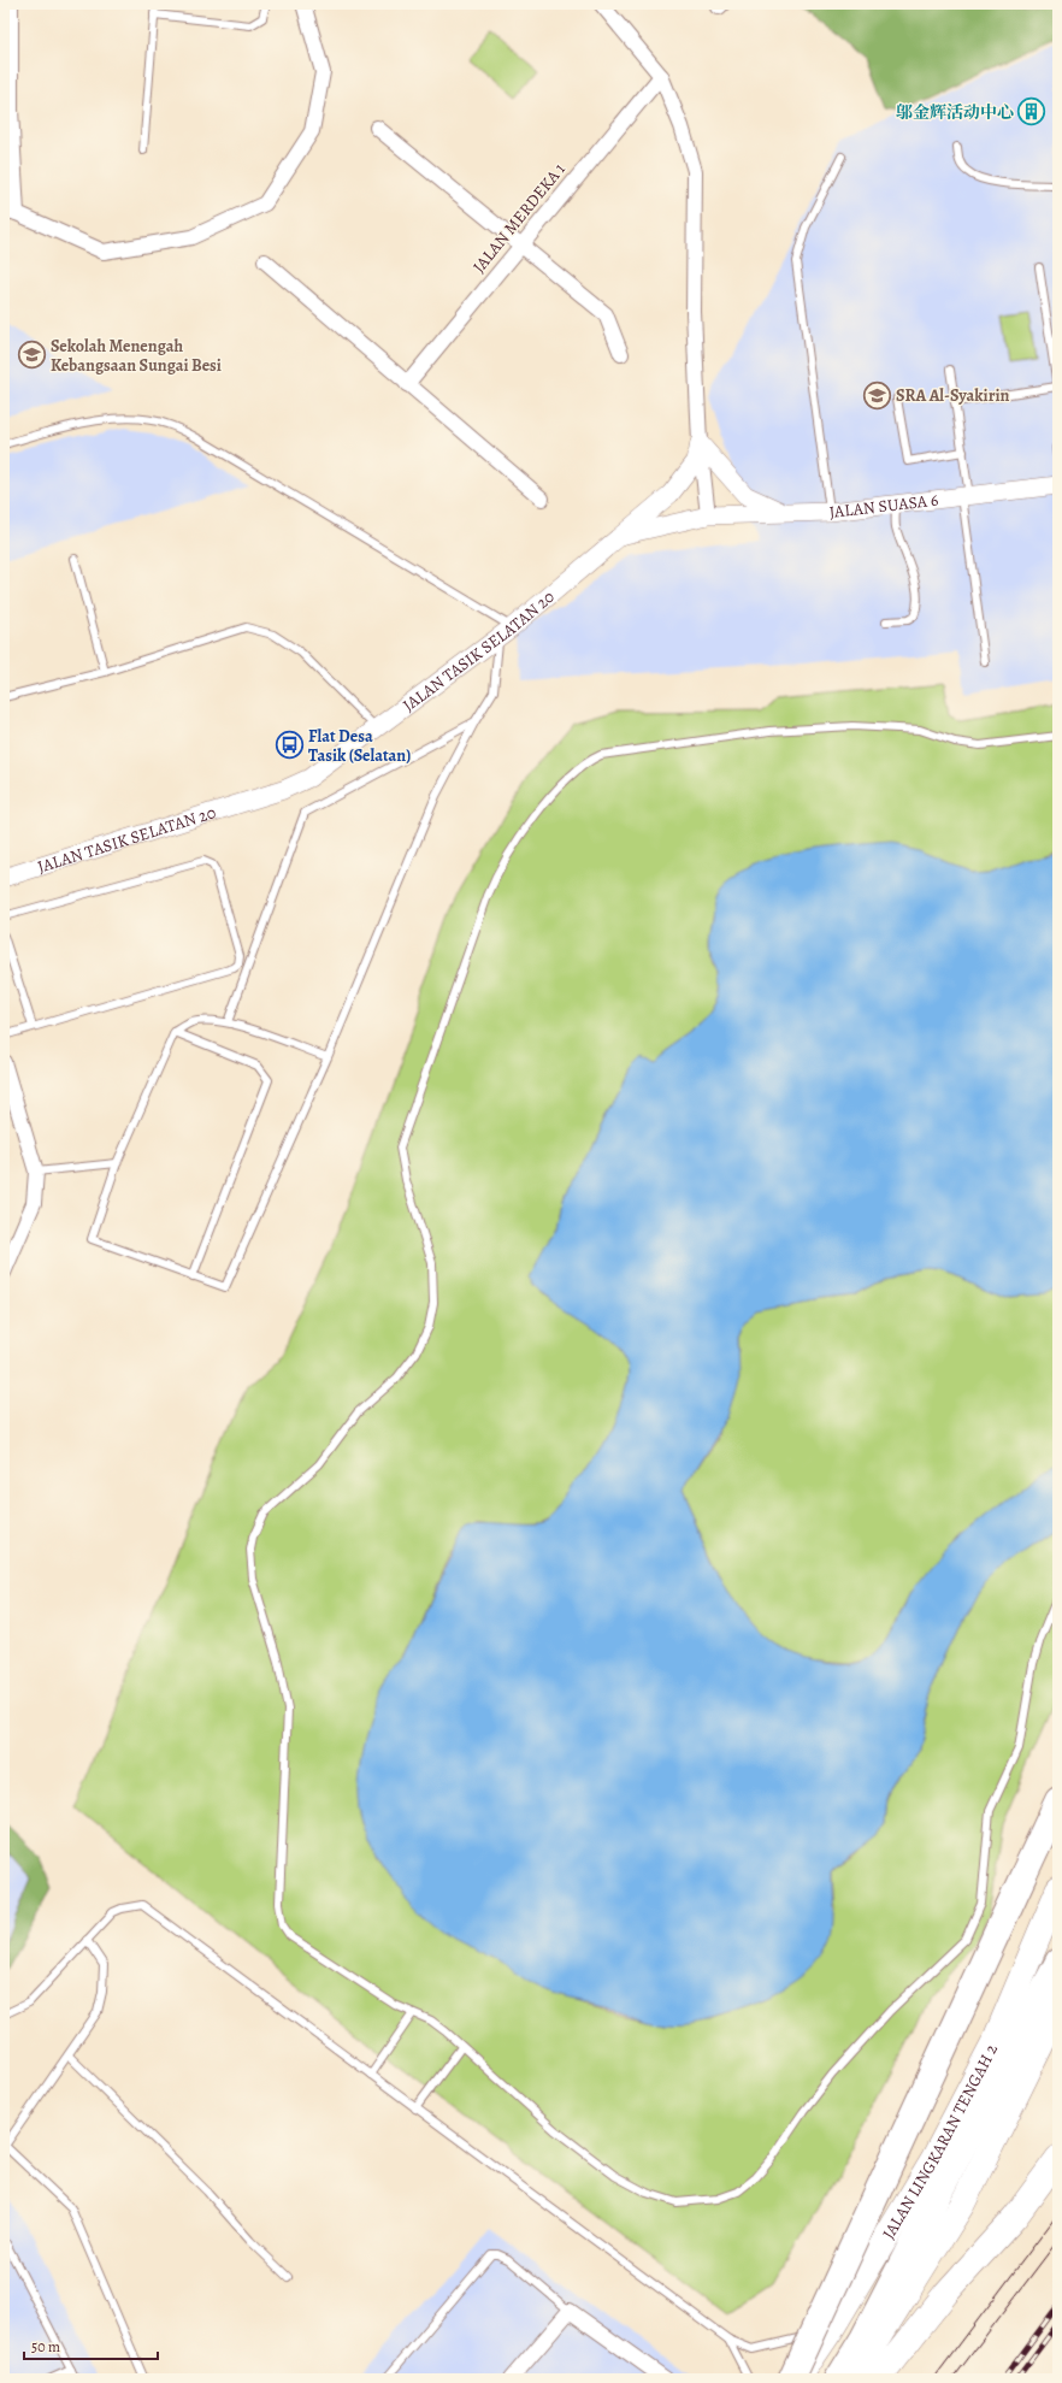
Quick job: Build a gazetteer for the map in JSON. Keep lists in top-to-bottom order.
{
  "streets": {
    "highway": ["JALAN LINGKARAN TENGAH 2"],
    "street": ["JALAN MERDEKA 1", "JALAN SUASA 6", "JALAN TASIK SELATAN 20"]
  },
  "crossings": [
    ["JALAN SUASA 6", "JALAN TASIK SELATAN 20"]
  ],
  "places": {
    "building": ["邬金辉活动中心"],
    "school or university": ["Sekolah Menengah Kebangsaan Sungai Besi", "SRA Al-Syakirin"],
    "bus stop": ["Flat Desa Tasik (Selatan)"]
  },
  "scale_bar": "50 m"
}
